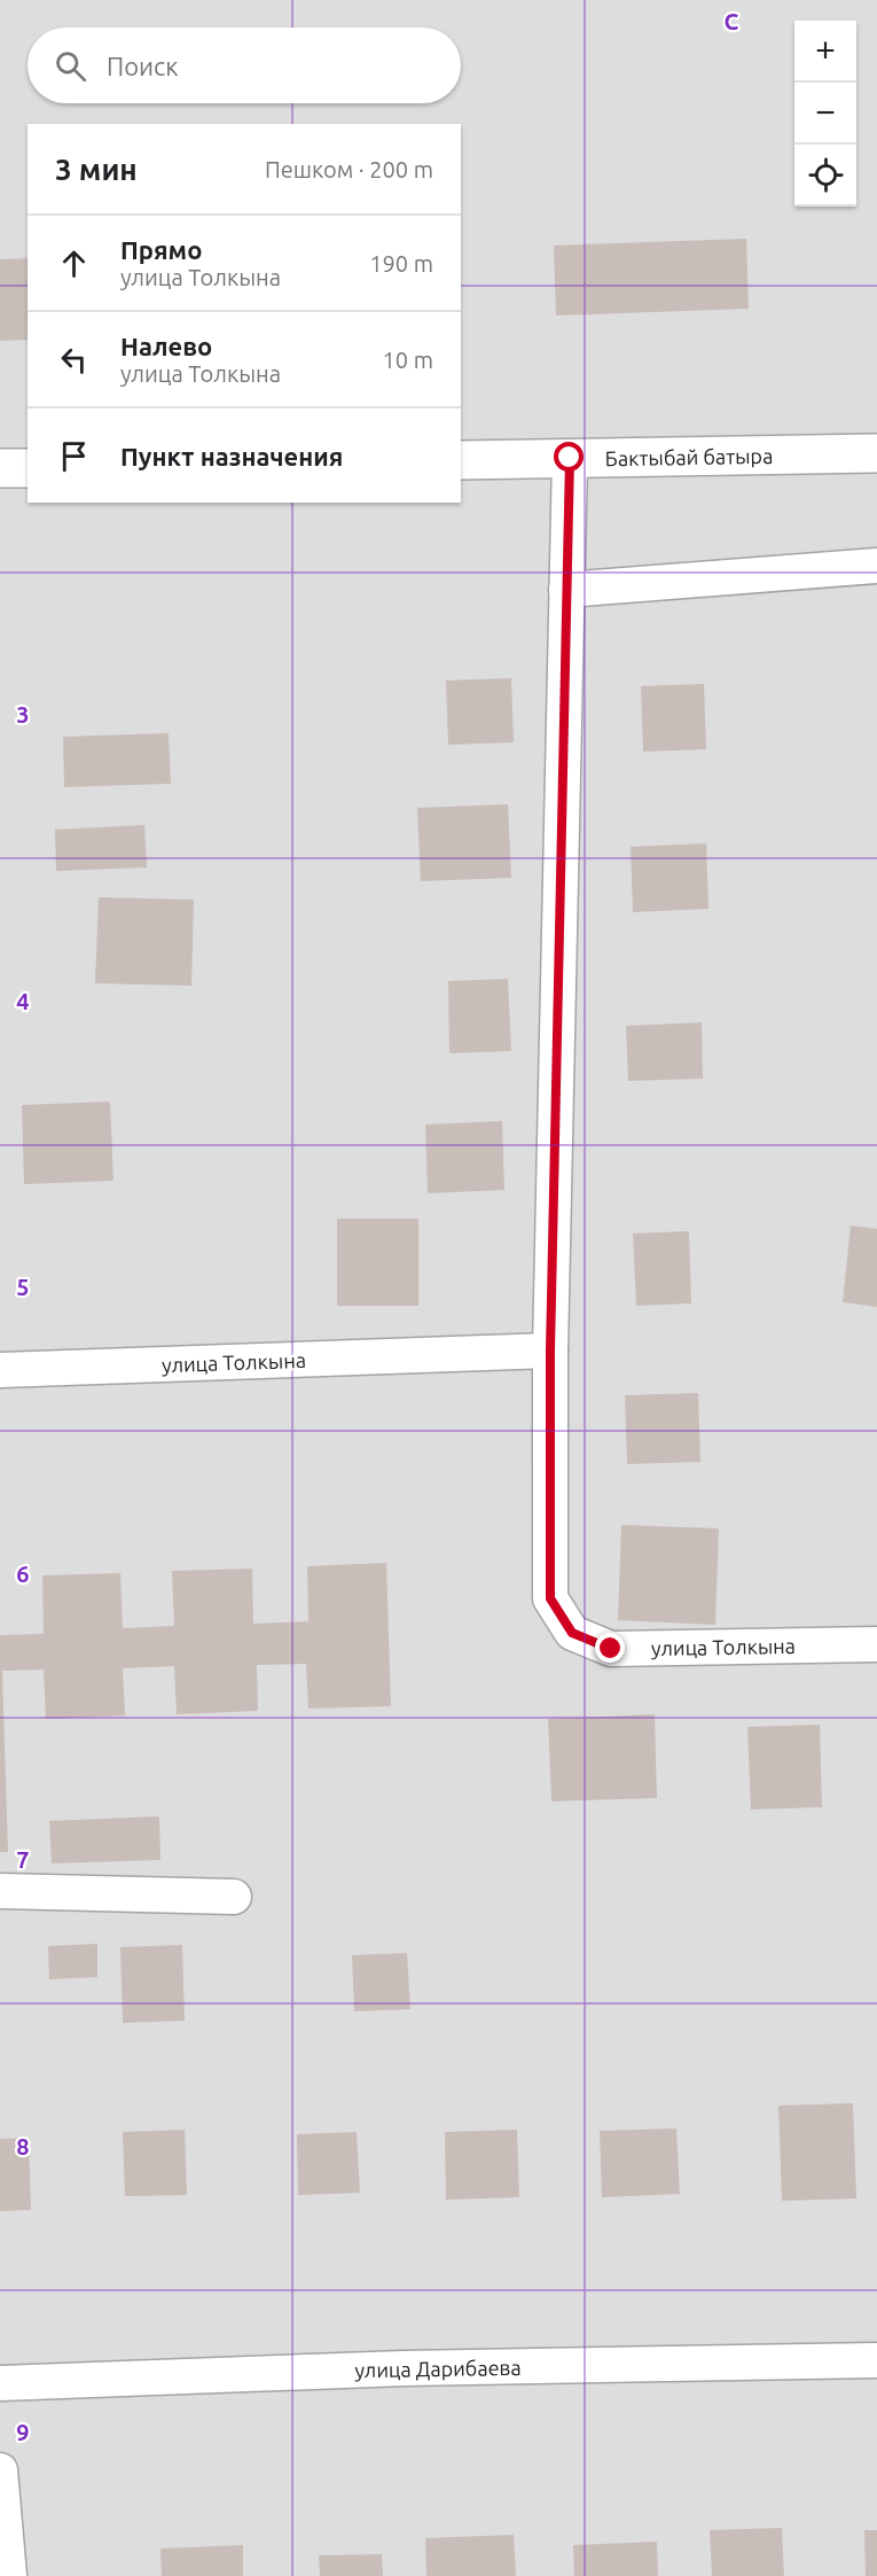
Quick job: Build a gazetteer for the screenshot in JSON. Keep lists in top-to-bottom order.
{
  "streets": {
    "street": ["Бактыбай батыра", "улица Толкына", "улица Дарибаева"]
  },
  "crossings": [
    ["Бактыбай батыра", "улица Толкына"]
  ],
  "page": {
    "map_buttons": ["+", "−"],
    "search": "Поиск",
    "heading": ["3 мин", "Пешком · 200 m"],
    "list": [
      ["Прямо", "улица Толкына", "190 m"],
      ["Налево", "улица Толкына", "10 m"],
      "Пункт назначения"
    ]
  },
  "grid": {
    "columns": ["C"],
    "rows": [
      "3",
      "4",
      "5",
      "6",
      "7",
      "8",
      "9"
    ]
  }
}
